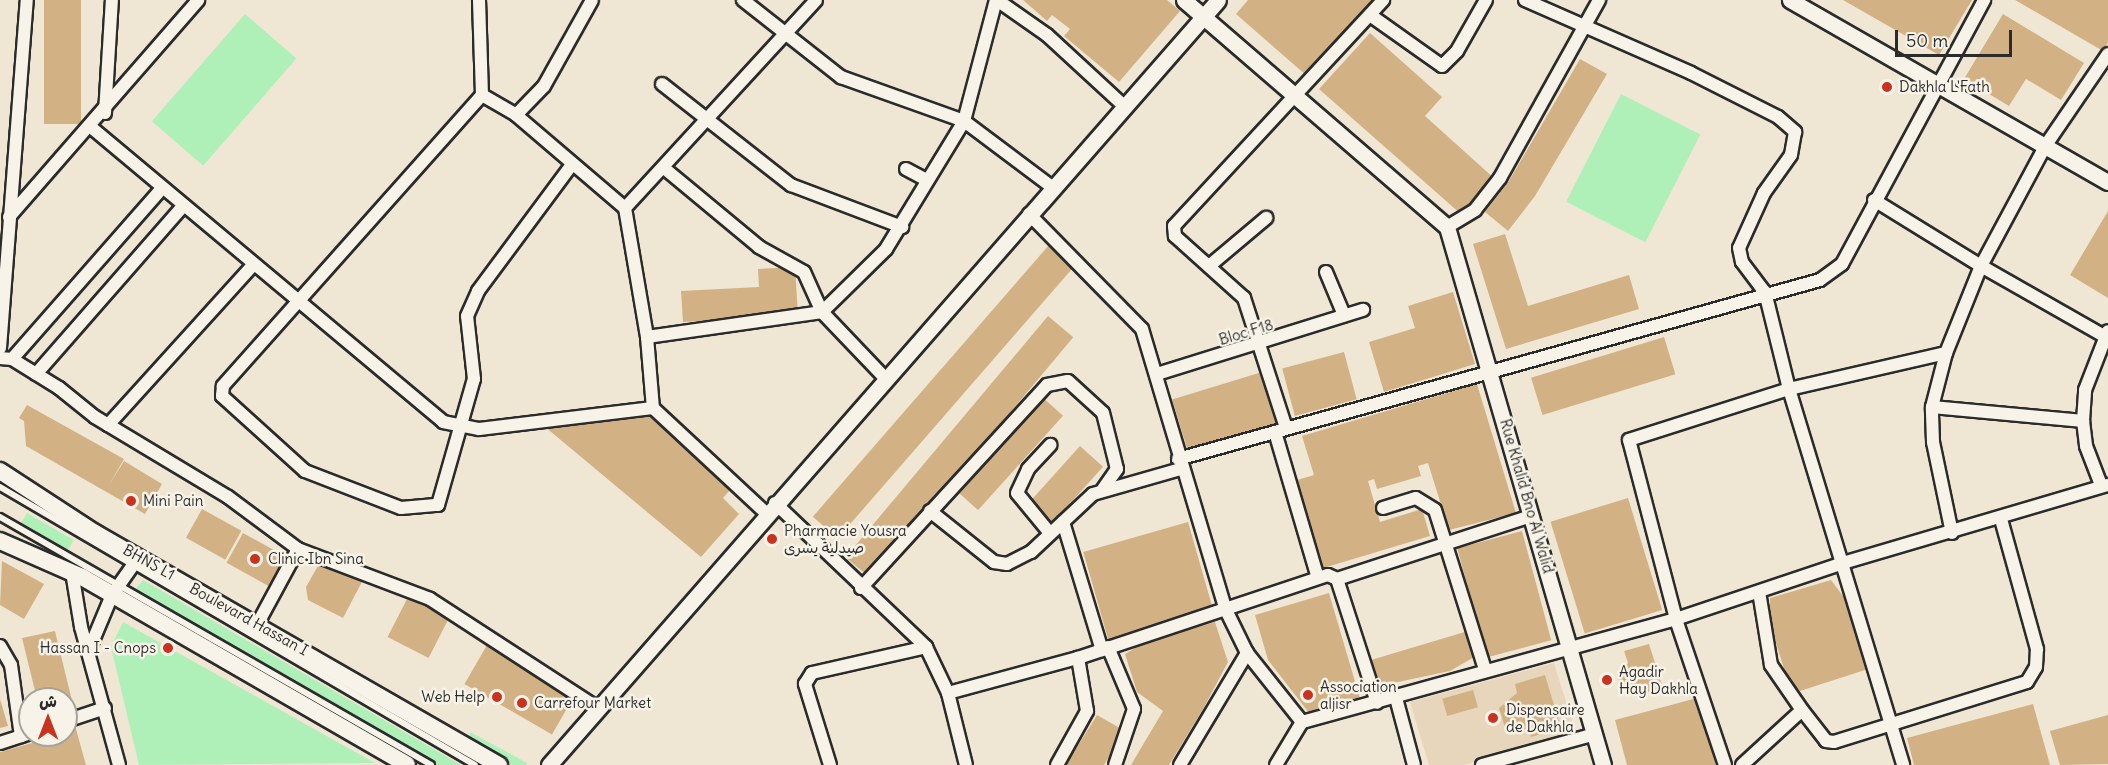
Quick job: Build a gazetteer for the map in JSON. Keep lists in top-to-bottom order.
{
  "streets": {
    "main road": ["Boulevard Hassan I"],
    "street": ["Bloc F18", "Rue Khalid Bno Al Walid"],
    "lane": ["BHNS L1"]
  },
  "crossings": [
    ["BHNS L1", "Boulevard Hassan I"]
  ],
  "places": [
    "Dakhla L'Fath",
    "Mini Pain",
    "Pharmacie Yousra صيدلية يسرى",
    "Clinic Ibn Sina",
    "Hassan I - Cnops",
    "Agadir Hay Dakhla",
    "Association aljisr",
    "Web Help",
    "Carrefour Market",
    "Dispensaire de Dakhla"
  ],
  "scale_bar": "50 m",
  "north": "top"
}
